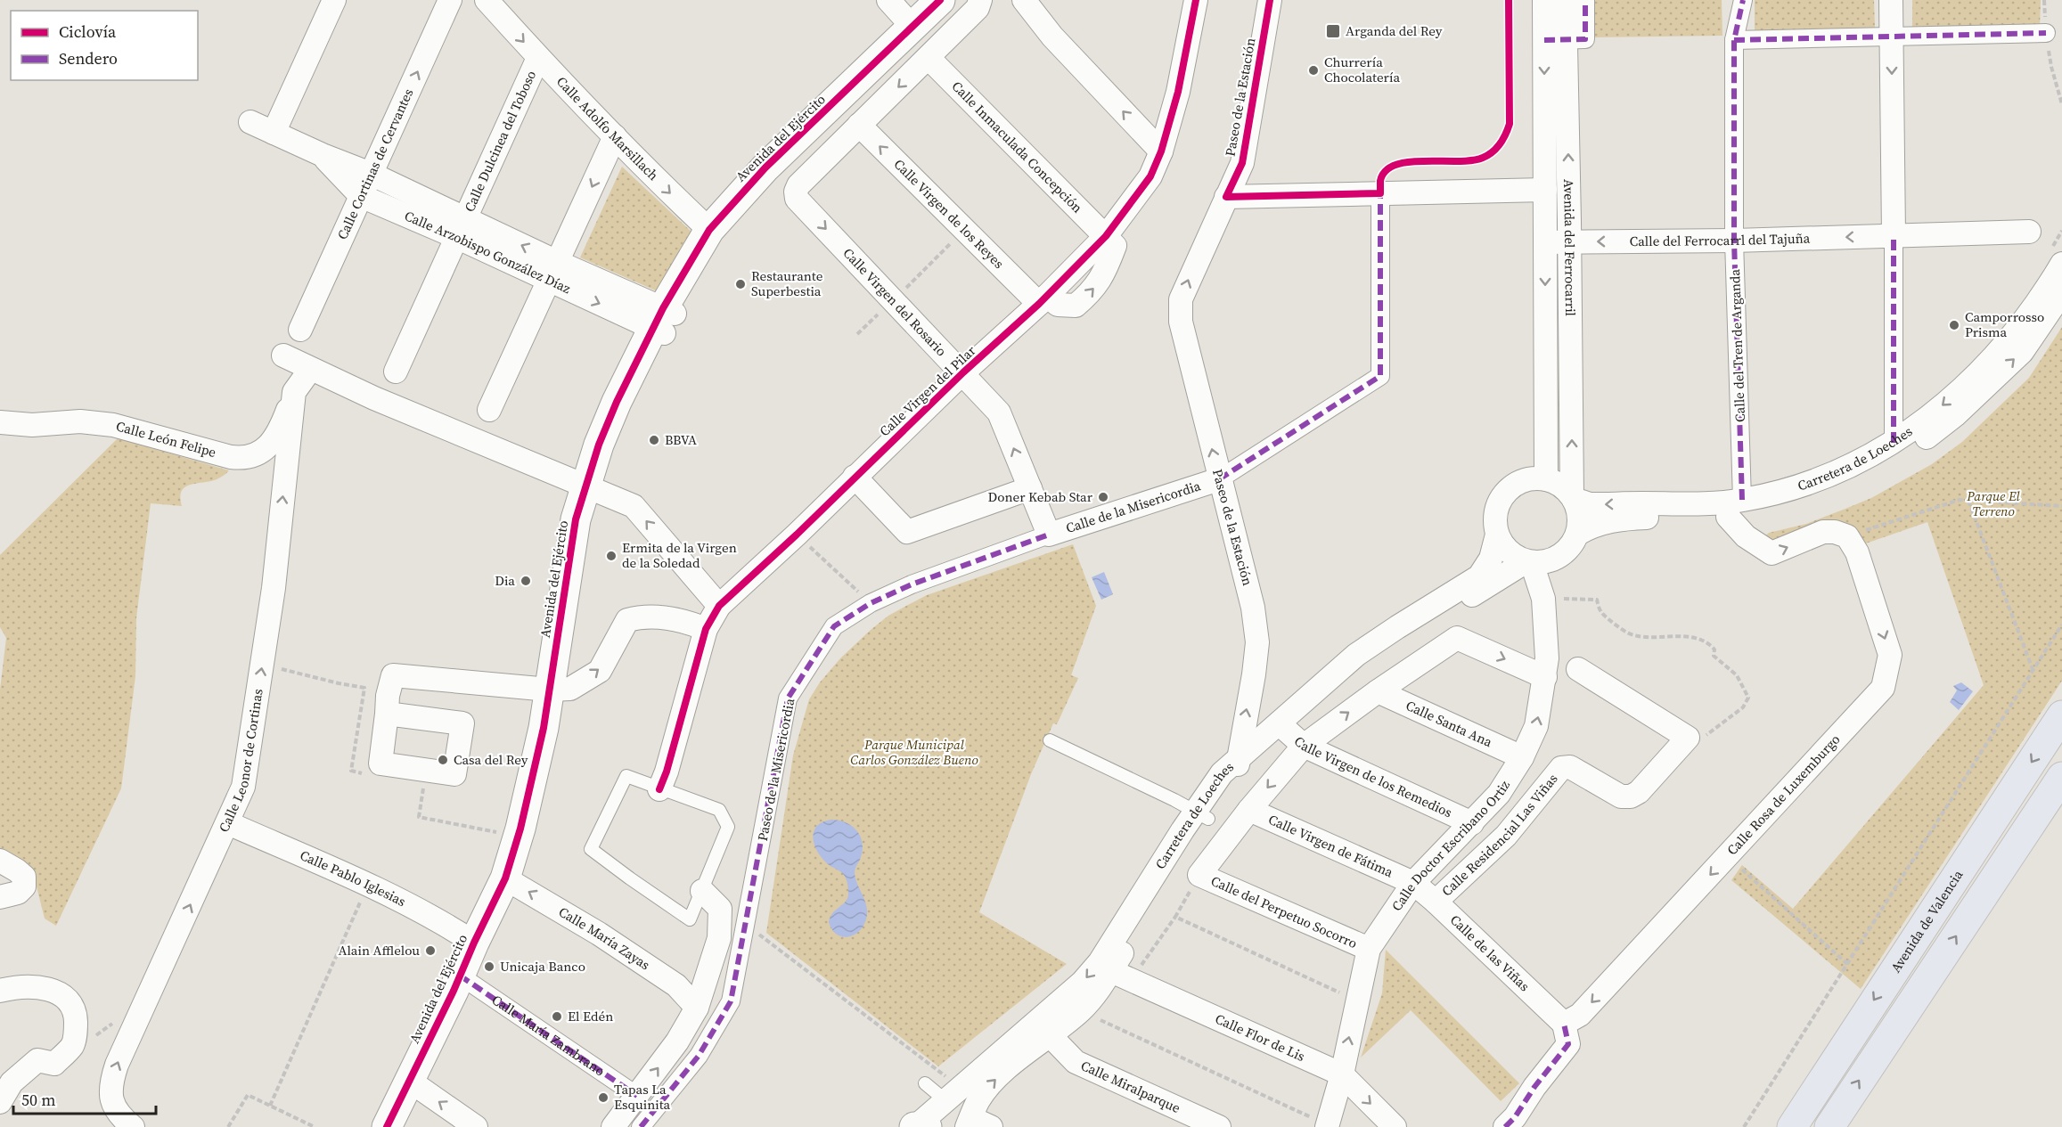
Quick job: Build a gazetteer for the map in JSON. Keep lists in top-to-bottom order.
{
  "streets": {
    "highway": ["Avenida de Valencia"],
    "street": [
      "Paseo de la Estación",
      "Calle Adolfo Marsillach",
      "Avenida del Ejército",
      "Calle Dulcinea del Toboso",
      "Calle Inmaculada Concepción",
      "Calle Cortinas de Cervantes",
      "Calle Virgen de los Reyes",
      "Calle del Ferrocarrl del Tajuña",
      "Avenida del Ferrocarril",
      "Calle Arzobispo González Díaz",
      "Calle Virgen del Rosario",
      "Calle del Tren de Arganda",
      "Calle Virgen del Pilar",
      "Calle León Felipe",
      "Carretera de Loeches",
      "Calle de la Misericordia",
      "Calle Santa Ana",
      "Calle Leonor de Cortinas",
      "Paseo de la Misericordia",
      "Calle Virgen de los Remedios",
      "Calle Rosa de Luxemburgo",
      "Calle Residencial Las Viñas",
      "Calle Virgen de Fátima",
      "Calle Doctor Escribano Ortiz",
      "Calle Pablo Iglesias",
      "Calle del Perpetuo Socorro",
      "Calle María Zayas",
      "Calle de las Viñas",
      "Calle María Zambrano",
      "Calle Flor de Lis",
      "Calle Miralparque"
    ]
  },
  "crossings": [
    ["Paseo de la Estación", "Carretera de Loeches"],
    ["Paseo de la Estación", "Calle de la Misericordia"],
    ["Calle Adolfo Marsillach", "Avenida del Ejército"],
    ["Calle Adolfo Marsillach", "Calle Dulcinea del Toboso"],
    ["Avenida del Ejército", "Calle Arzobispo González Díaz"],
    ["Avenida del Ejército", "Calle Pablo Iglesias"],
    ["Avenida del Ejército", "Calle María Zayas"],
    ["Avenida del Ejército", "Calle María Zambrano"],
    ["Calle Dulcinea del Toboso", "Calle Arzobispo González Díaz"],
    ["Calle Inmaculada Concepción", "Calle Virgen del Pilar"],
    ["Calle Cortinas de Cervantes", "Calle Arzobispo González Díaz"],
    ["Calle Virgen de los Reyes", "Calle Virgen del Rosario"],
    ["Calle Virgen de los Reyes", "Calle Virgen del Pilar"],
    ["Calle del Ferrocarrl del Tajuña", "Avenida del Ferrocarril"],
    ["Calle del Ferrocarrl del Tajuña", "Calle del Tren de Arganda"],
    ["Avenida del Ferrocarril", "Carretera de Loeches"],
    ["Avenida del Ferrocarril", "Calle Doctor Escribano Ortiz"],
    ["Calle Virgen del Rosario", "Calle Virgen del Pilar"],
    ["Calle Virgen del Rosario", "Calle de la Misericordia"],
    ["Calle Virgen del Rosario", "Paseo de la Misericordia"],
    ["Calle del Tren de Arganda", "Carretera de Loeches"],
    ["Calle León Felipe", "Calle Leonor de Cortinas"],
    ["Carretera de Loeches", "Calle Santa Ana"],
    ["Carretera de Loeches", "Calle Virgen de los Remedios"],
    ["Carretera de Loeches", "Calle Virgen de Fátima"],
    ["Carretera de Loeches", "Calle Doctor Escribano Ortiz"],
    ["Carretera de Loeches", "Calle del Perpetuo Socorro"],
    ["Carretera de Loeches", "Calle Flor de Lis"],
    ["Carretera de Loeches", "Calle Miralparque"],
    ["Calle de la Misericordia", "Paseo de la Misericordia"],
    ["Calle Santa Ana", "Calle Doctor Escribano Ortiz"],
    ["Calle Leonor de Cortinas", "Calle Pablo Iglesias"],
    ["Calle Virgen de los Remedios", "Calle Doctor Escribano Ortiz"],
    ["Calle Rosa de Luxemburgo", "Calle de las Viñas"],
    ["Calle Residencial Las Viñas", "Calle de las Viñas"],
    ["Calle Virgen de Fátima", "Calle Doctor Escribano Ortiz"],
    ["Calle Virgen de Fátima", "Calle de las Viñas"],
    ["Calle Doctor Escribano Ortiz", "Calle del Perpetuo Socorro"],
    ["Calle Doctor Escribano Ortiz", "Calle de las Viñas"],
    ["Calle Doctor Escribano Ortiz", "Calle Flor de Lis"]
  ],
  "one_way": [
    "Paseo de la Estación",
    "Calle Adolfo Marsillach",
    "Calle Leonor de Cortinas",
    "Calle Rosa de Luxemburgo",
    "Calle María Zayas"
  ],
  "parks": ["Parque El Terreno", "Parque Municipal Carlos González Bueno"],
  "places": {
    "transit": ["Arganda del Rey"],
    "other": [
      "Churrería Chocolatería",
      "Restaurante Superbestia",
      "Camporrosso Prisma",
      "BBVA",
      "Doner Kebab Star",
      "Ermita de la Virgen de la Soledad",
      "Dia",
      "Casa del Rey",
      "Alain Afflelou",
      "Unicaja Banco",
      "El Edén",
      "Tapas La Esquinita"
    ]
  },
  "legend": ["Ciclovía", "Sendero"],
  "scale_bar": "50 m"
}
